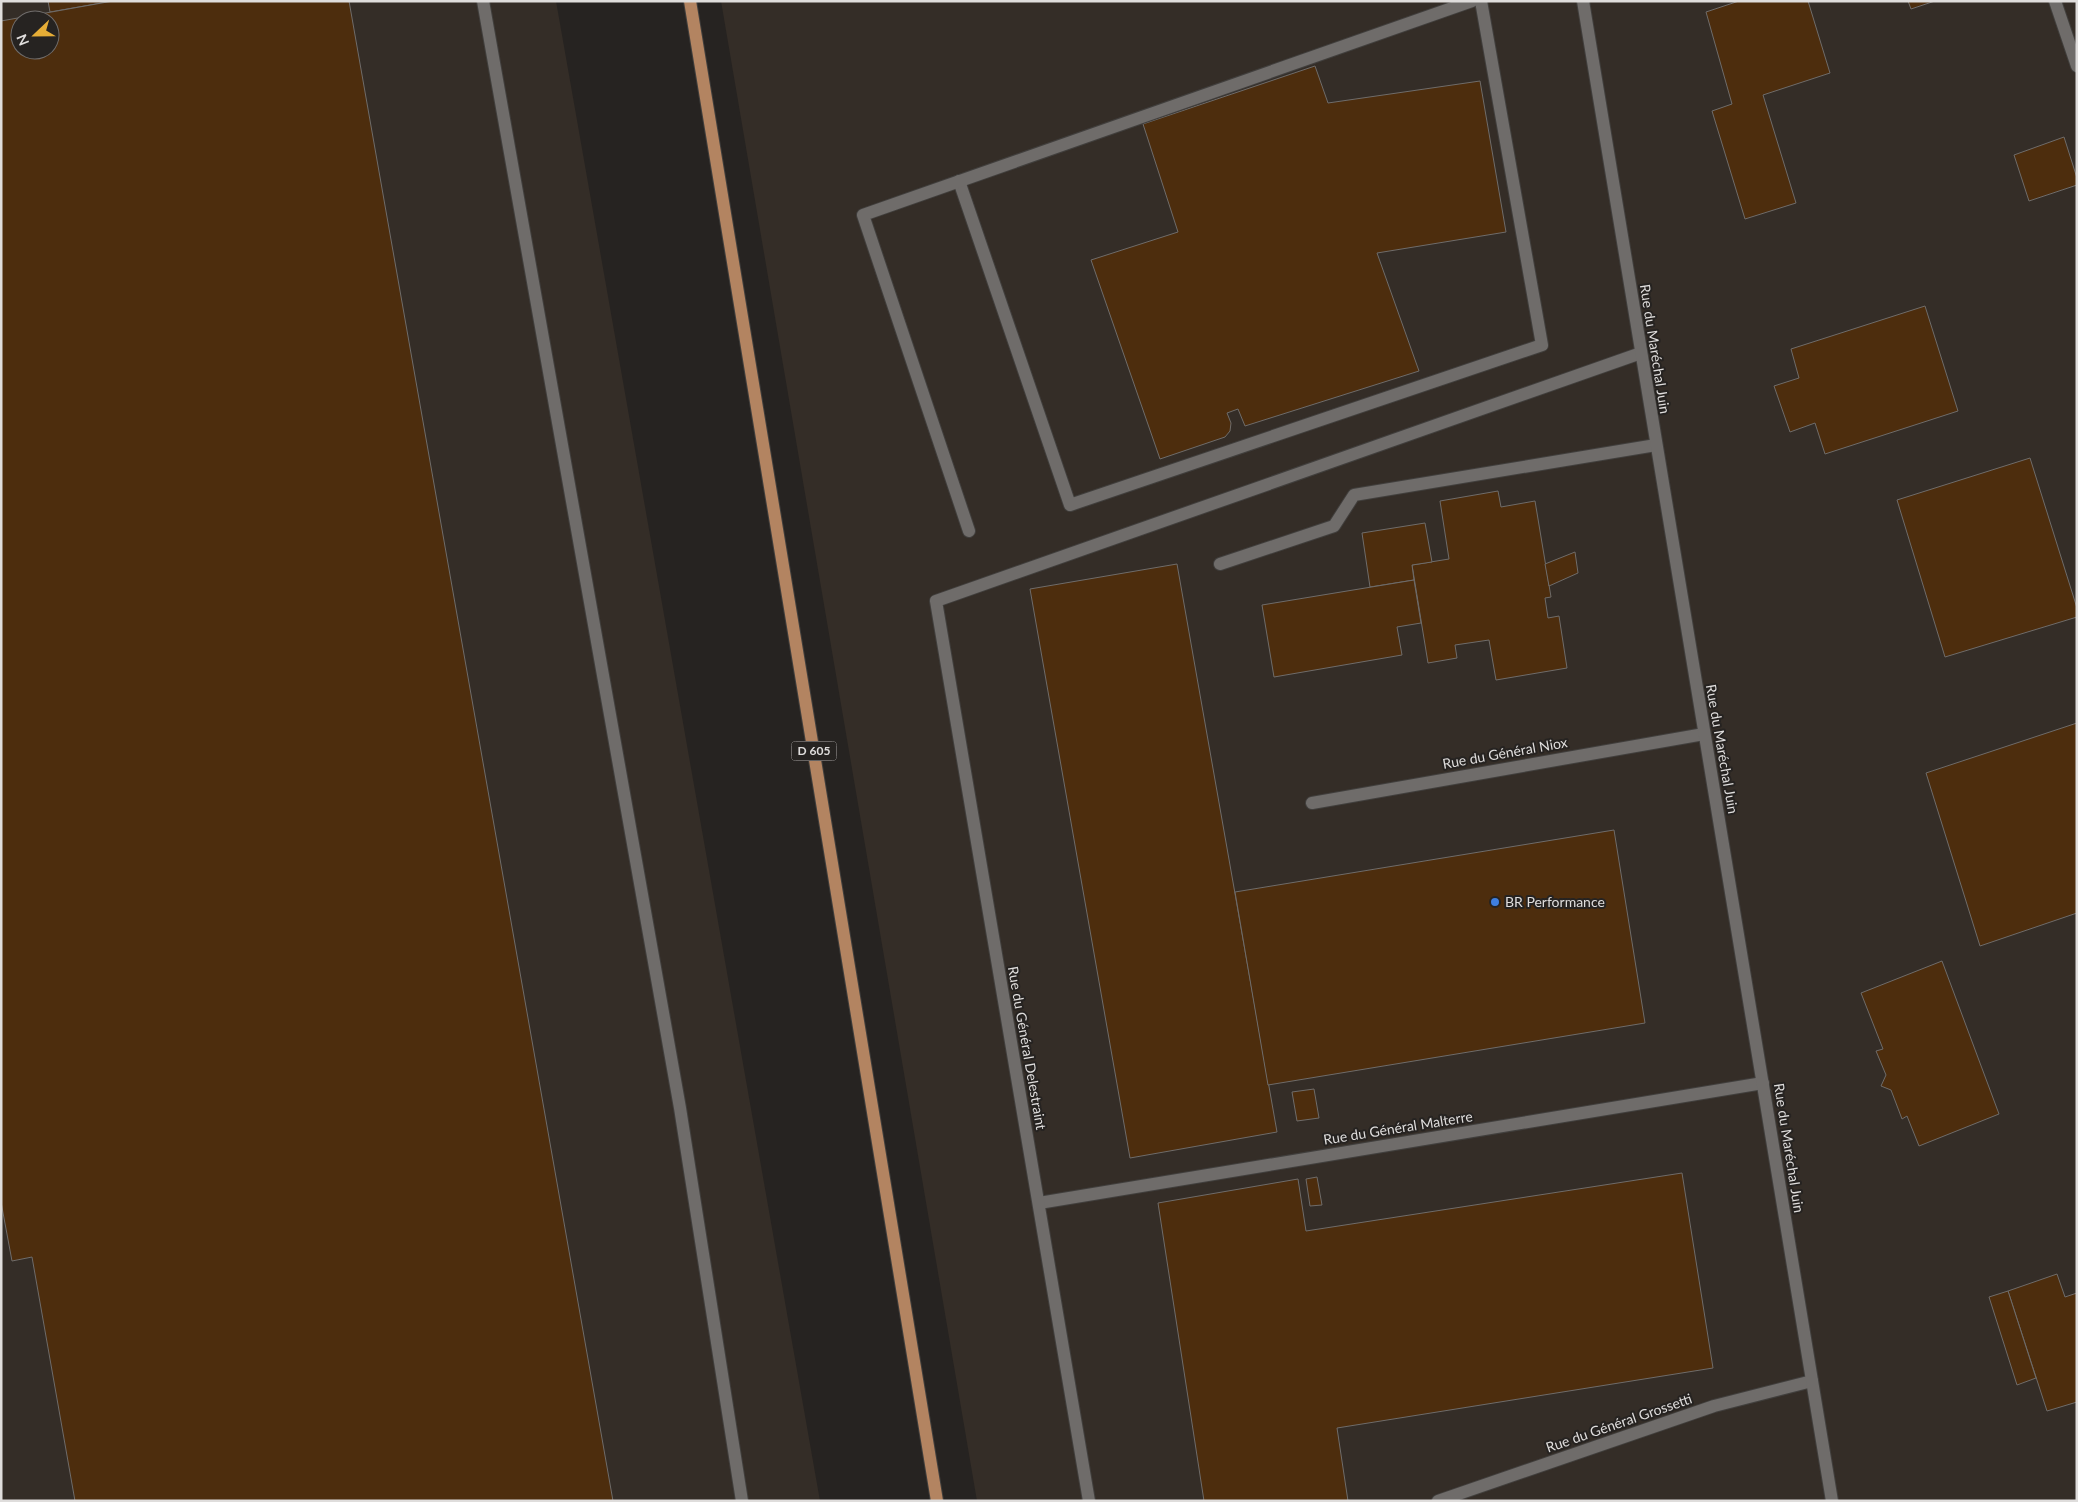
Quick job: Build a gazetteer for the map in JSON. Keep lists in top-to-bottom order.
{
  "streets": {
    "main road": ["D 605"],
    "street": [
      "Rue du Maréchal Juin",
      "Rue du Général Niox",
      "Rue du Général Delestraint",
      "Rue du Général Malterre",
      "Rue du Général Grossetti"
    ]
  },
  "crossings": [
    ["Rue du Maréchal Juin", "Rue du Général Niox"],
    ["Rue du Maréchal Juin", "Rue du Général Delestraint"],
    ["Rue du Maréchal Juin", "Rue du Général Malterre"],
    ["Rue du Maréchal Juin", "Rue du Général Grossetti"],
    ["Rue du Général Delestraint", "Rue du Général Malterre"]
  ],
  "places": ["BR Performance"],
  "north": "left"
}
